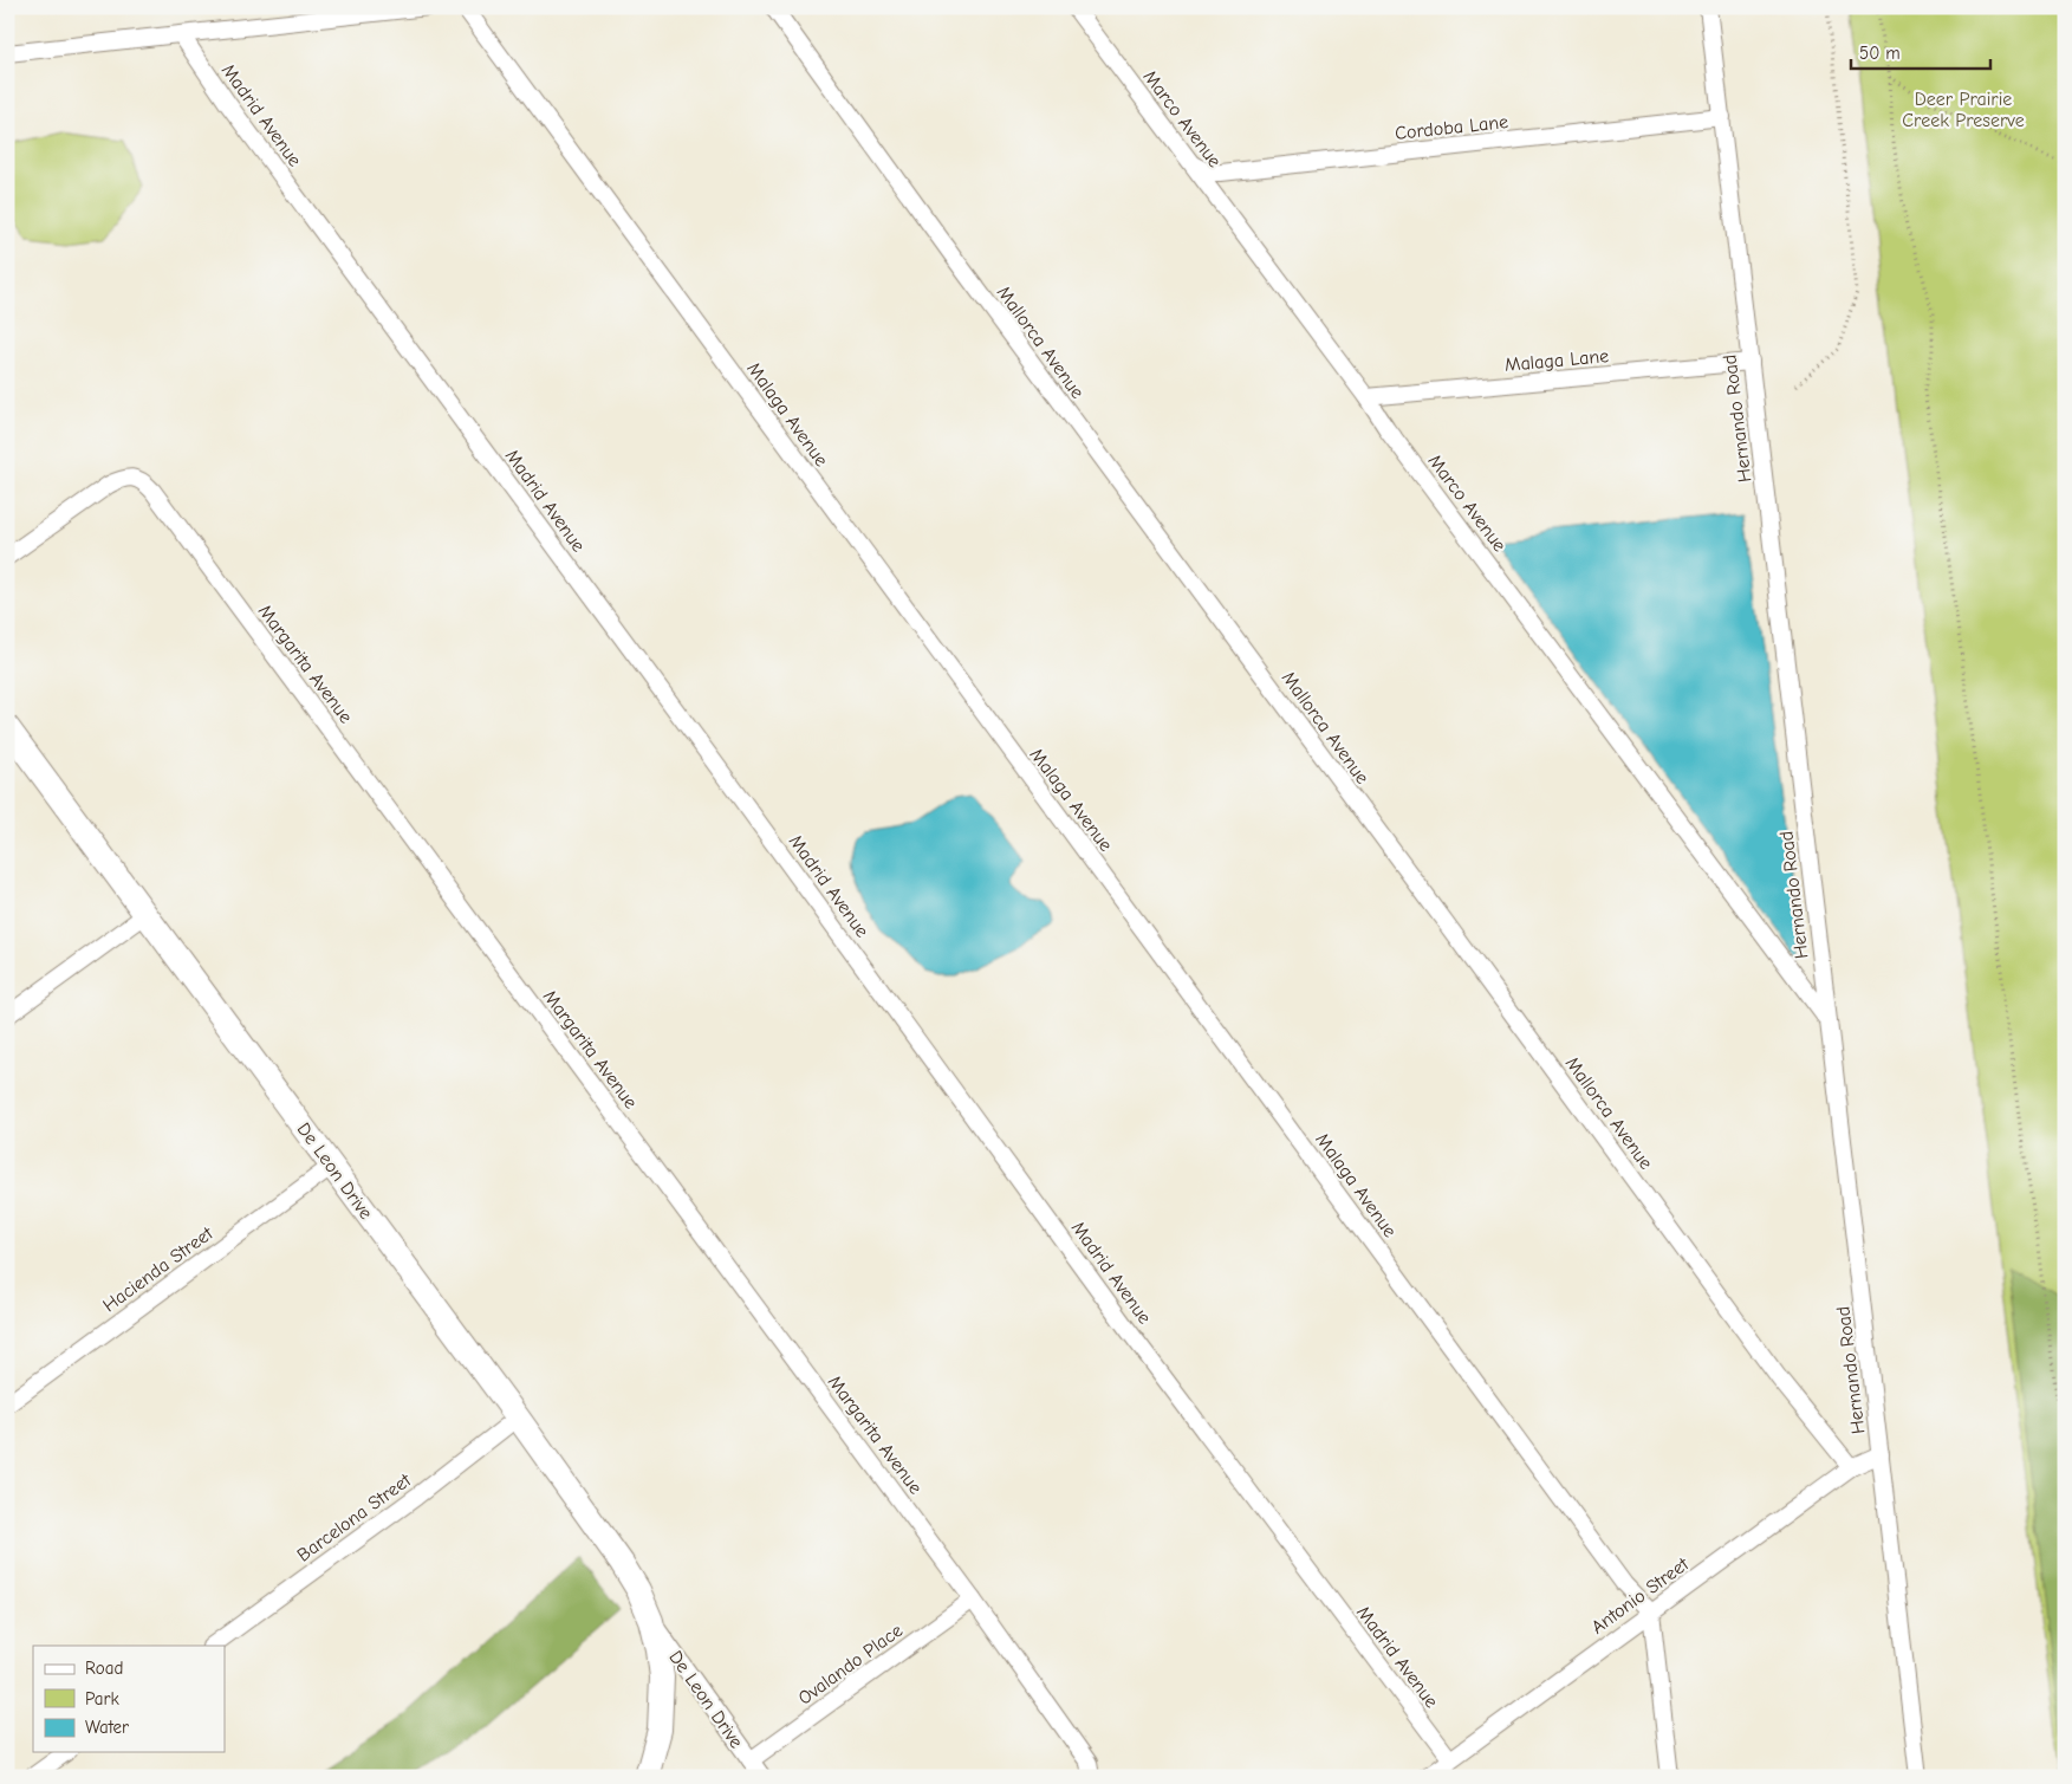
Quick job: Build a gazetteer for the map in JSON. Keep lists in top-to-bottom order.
{
  "streets": {
    "street": [
      "Madrid Avenue",
      "Marco Avenue",
      "Cordoba Lane",
      "Mallorca Avenue",
      "Malaga Lane",
      "Malaga Avenue",
      "Hernando Road",
      "Margarita Avenue",
      "De Leon Drive",
      "Hacienda Street",
      "Barcelona Street",
      "Antonio Street",
      "Ovalando Place"
    ]
  },
  "crossings": [
    ["Madrid Avenue", "Antonio Street"],
    ["Marco Avenue", "Cordoba Lane"],
    ["Marco Avenue", "Malaga Lane"],
    ["Marco Avenue", "Hernando Road"],
    ["Cordoba Lane", "Hernando Road"],
    ["Mallorca Avenue", "Antonio Street"],
    ["Malaga Lane", "Hernando Road"],
    ["Malaga Avenue", "Antonio Street"],
    ["Hernando Road", "Antonio Street"],
    ["Margarita Avenue", "Ovalando Place"],
    ["De Leon Drive", "Hacienda Street"],
    ["De Leon Drive", "Barcelona Street"],
    ["De Leon Drive", "Ovalando Place"]
  ],
  "parks": ["Deer Prairie Creek Preserve"],
  "legend": ["Road", "Park", "Water"],
  "scale_bar": "50 m"
}
